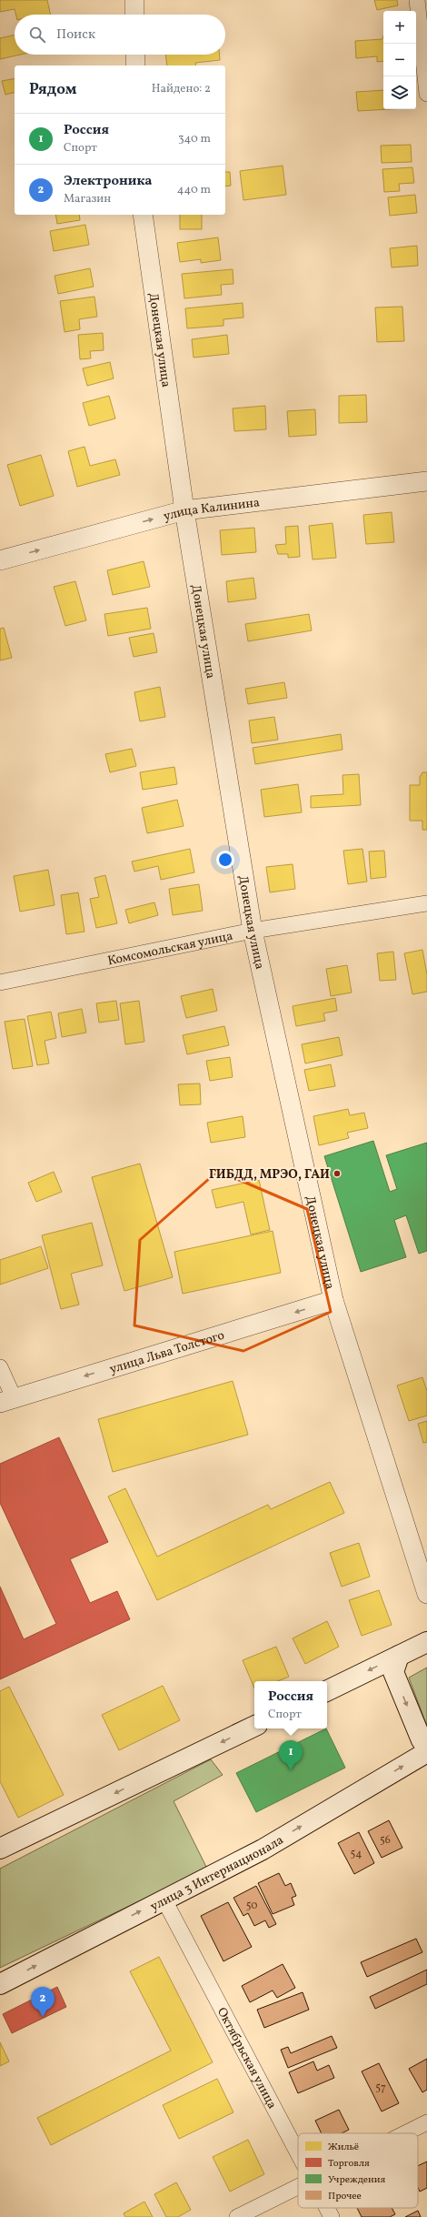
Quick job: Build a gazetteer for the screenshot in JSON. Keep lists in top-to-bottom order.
{
  "streets": {
    "main road": ["улица 3 Интернационала"],
    "street": [
      "Донецкая улица",
      "улица Калинина",
      "Комсомольская улица",
      "улица Льва Толстого",
      "Октябрьская улица"
    ]
  },
  "crossings": [
    ["Донецкая улица", "улица Калинина"],
    ["Донецкая улица", "Комсомольская улица"],
    ["Донецкая улица", "улица Льва Толстого"],
    ["улица 3 Интернационала", "Октябрьская улица"]
  ],
  "one_way": ["улица Калинина", "улица Льва Толстого"],
  "places": ["ГИБДД, МРЭО, ГАИ"],
  "house_numbers": [
    "56",
    "54",
    "50",
    "57"
  ],
  "legend": [
    "Жильё",
    "Торговля",
    "Учреждения",
    "Прочее"
  ],
  "page": {
    "map_buttons": ["+", "−"],
    "search": "Поиск",
    "heading": ["Рядом", "Найдено: 2"],
    "list": [
      {
        "mark": "1",
        "name": "Россия",
        "note": "Спорт",
        "value": "340 m"
      },
      {
        "mark": "2",
        "name": "Электроника",
        "note": "Магазин",
        "value": "440 m"
      }
    ],
    "popup": ["Россия", "Спорт"],
    "pins": ["1", "2"]
  }
}
